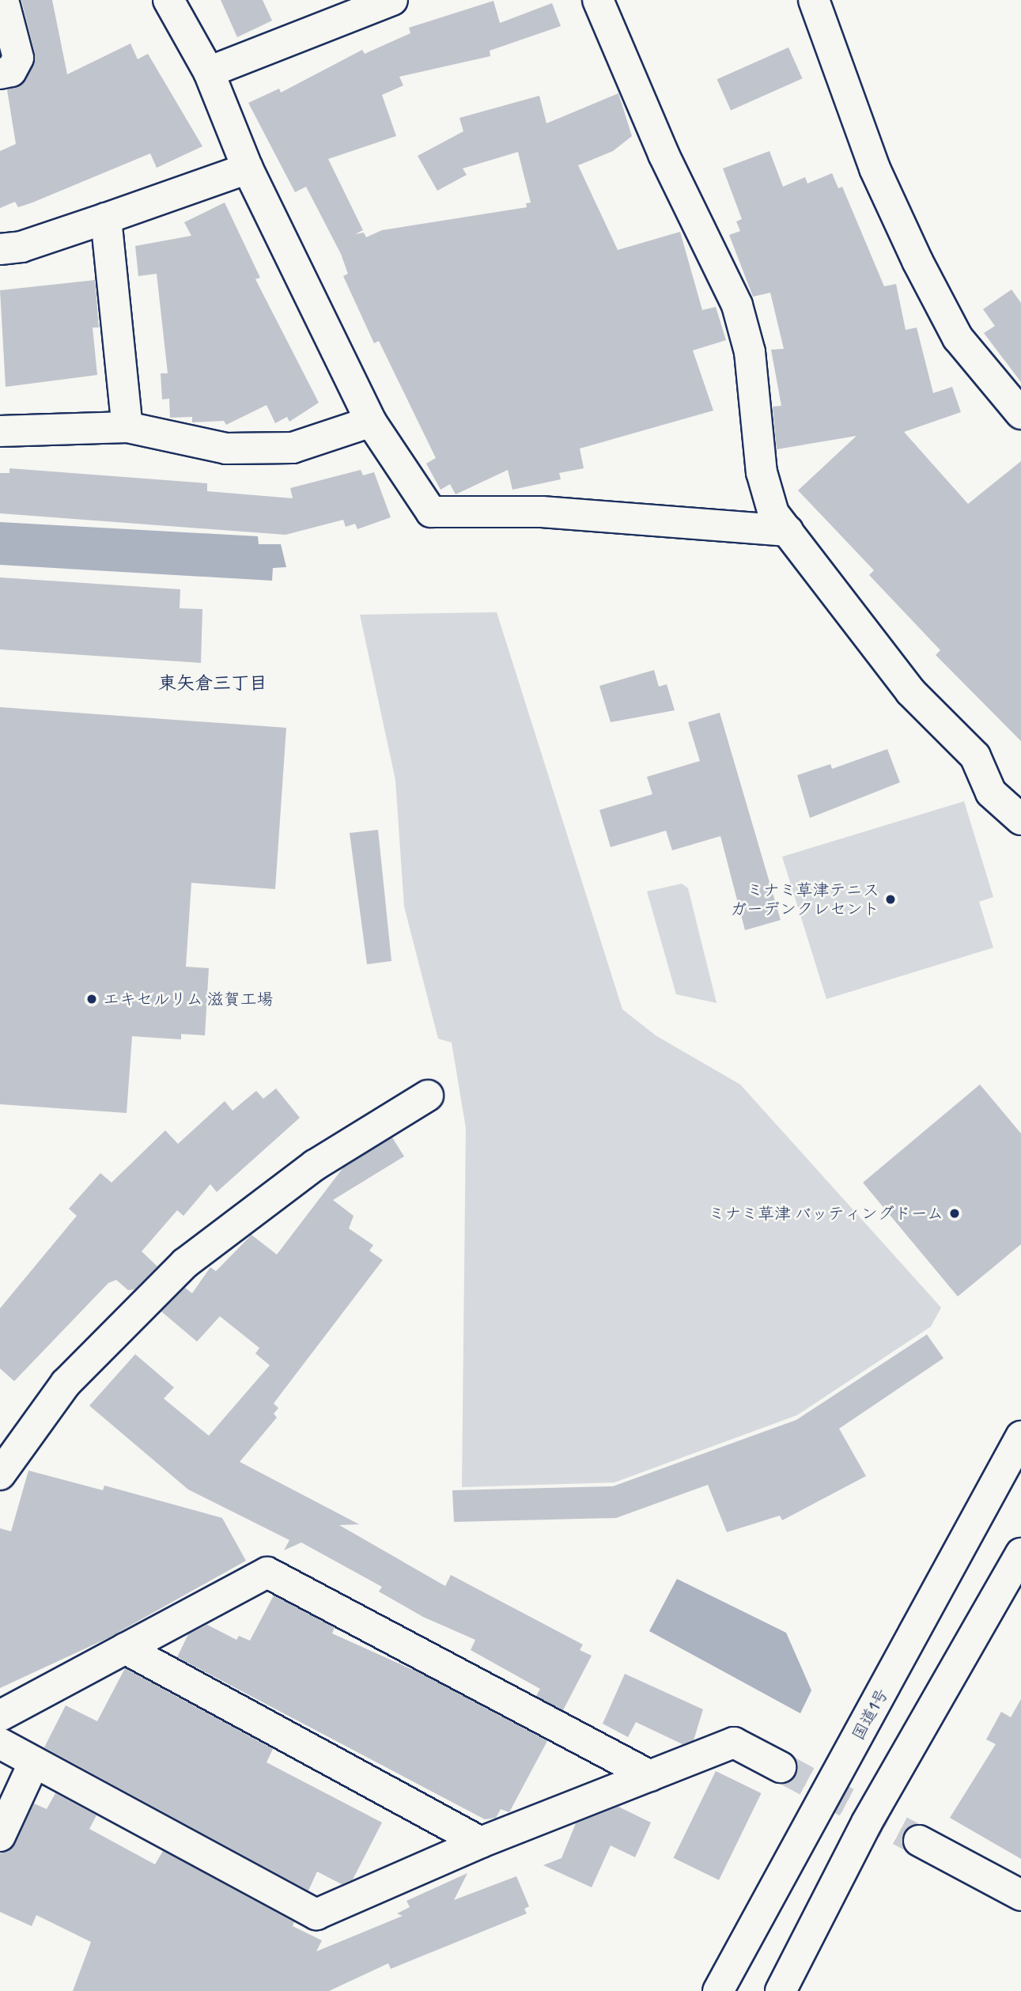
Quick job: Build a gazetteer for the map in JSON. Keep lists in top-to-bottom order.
{
  "streets": {
    "main road": ["国道1号"]
  },
  "districts": ["東矢倉三丁目"],
  "places": ["ミナミ草津テニス ガーデンクレセント", "エキセルリム 滋賀工場", "ミナミ草津 バッティングドーム"]
}
